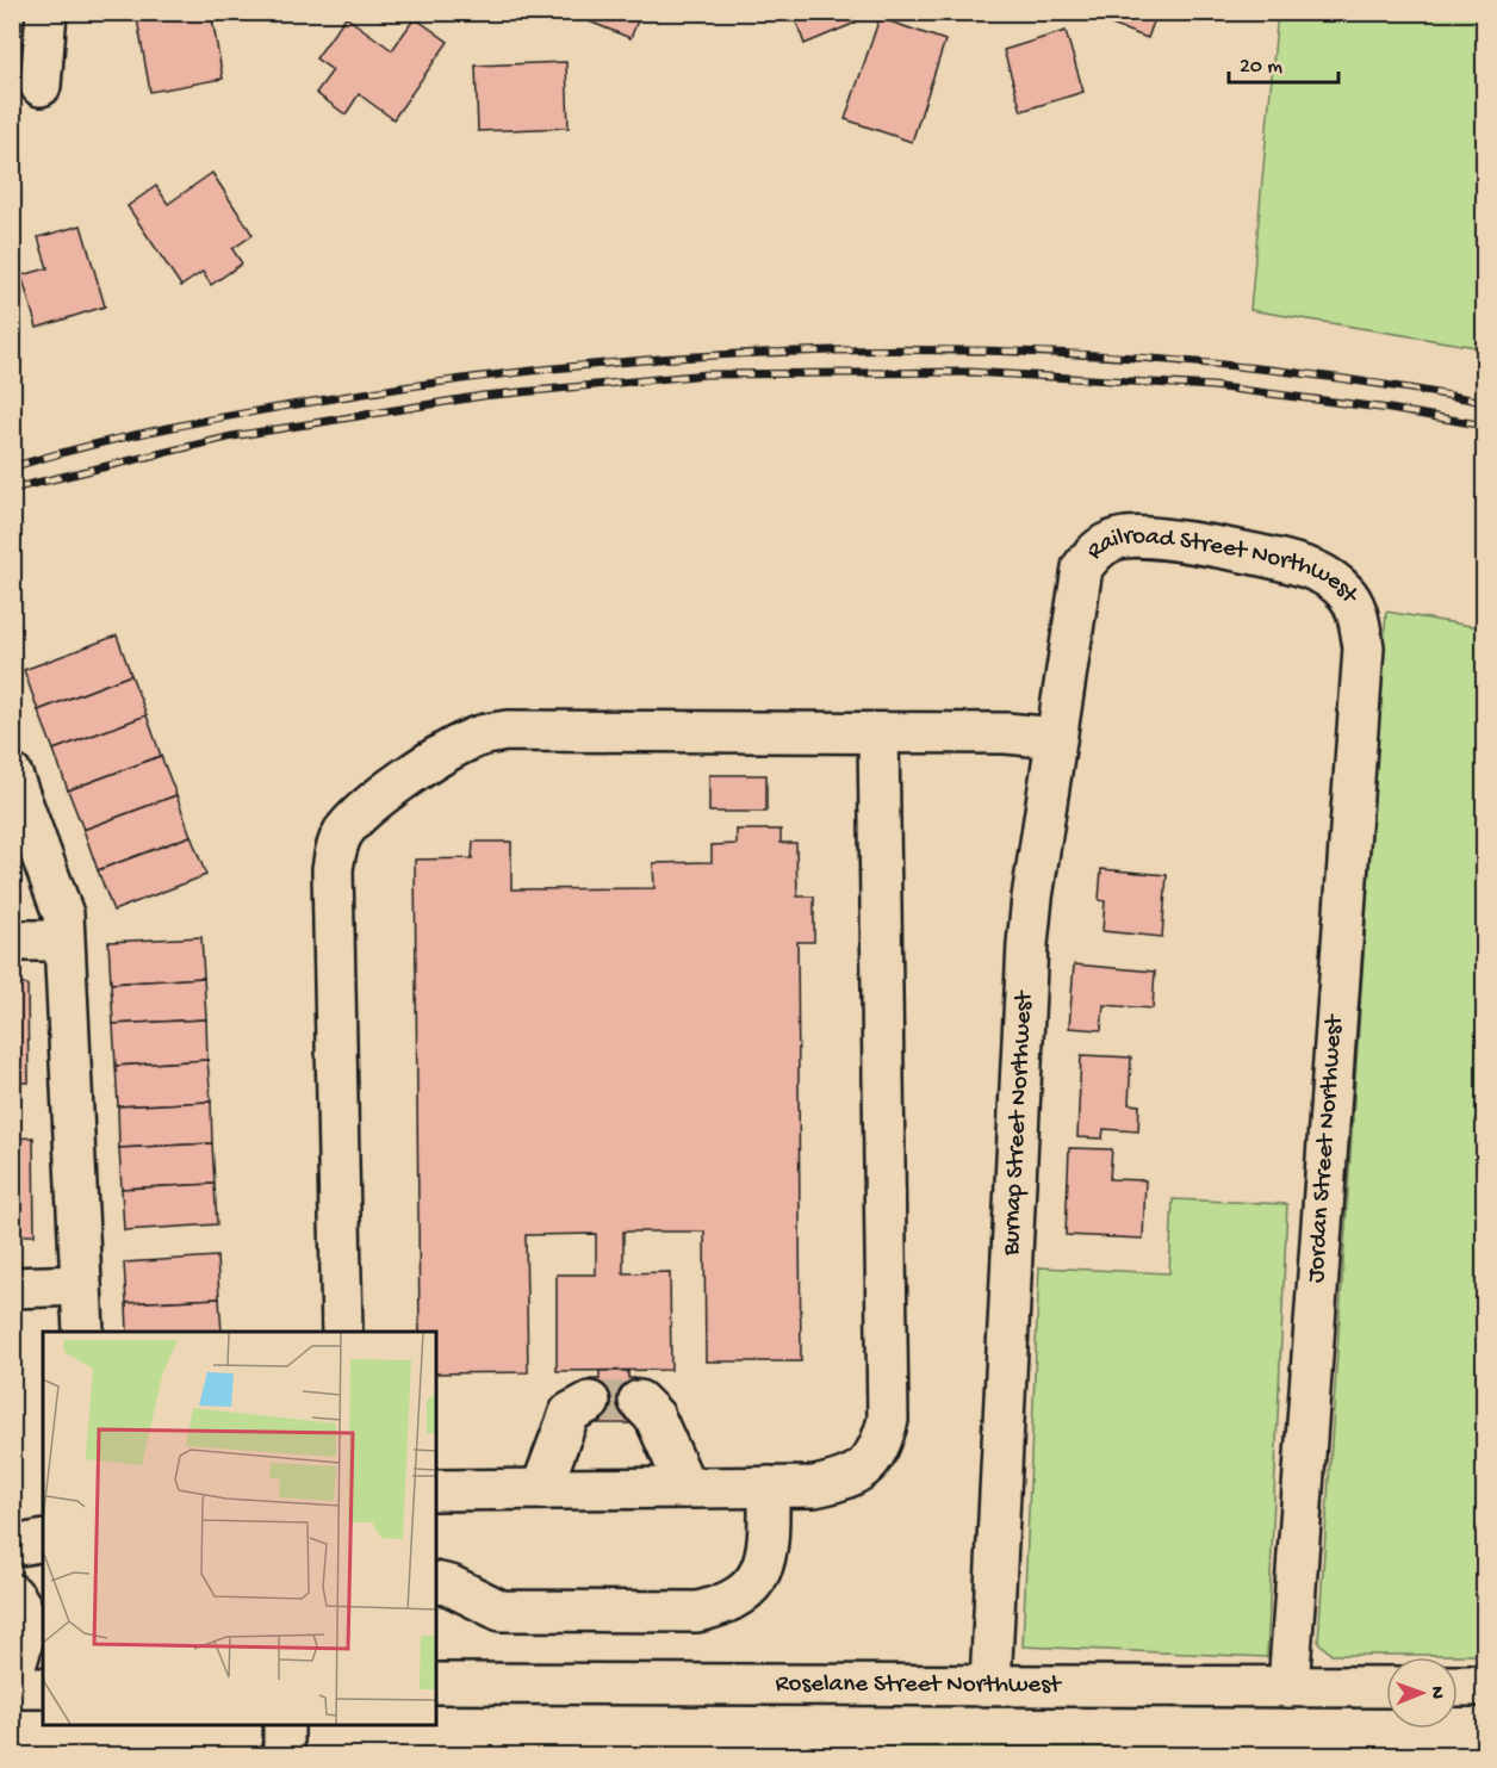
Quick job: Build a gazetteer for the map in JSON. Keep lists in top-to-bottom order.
{
  "streets": {
    "street": [
      "Railroad Street Northwest",
      "Burnap Street Northwest",
      "Jordan Street Northwest",
      "Roselane Street Northwest"
    ]
  },
  "crossings": [
    ["Railroad Street Northwest", "Burnap Street Northwest"],
    ["Railroad Street Northwest", "Jordan Street Northwest"],
    ["Burnap Street Northwest", "Roselane Street Northwest"],
    ["Jordan Street Northwest", "Roselane Street Northwest"]
  ],
  "scale_bar": "20 m",
  "north": "right"
}
